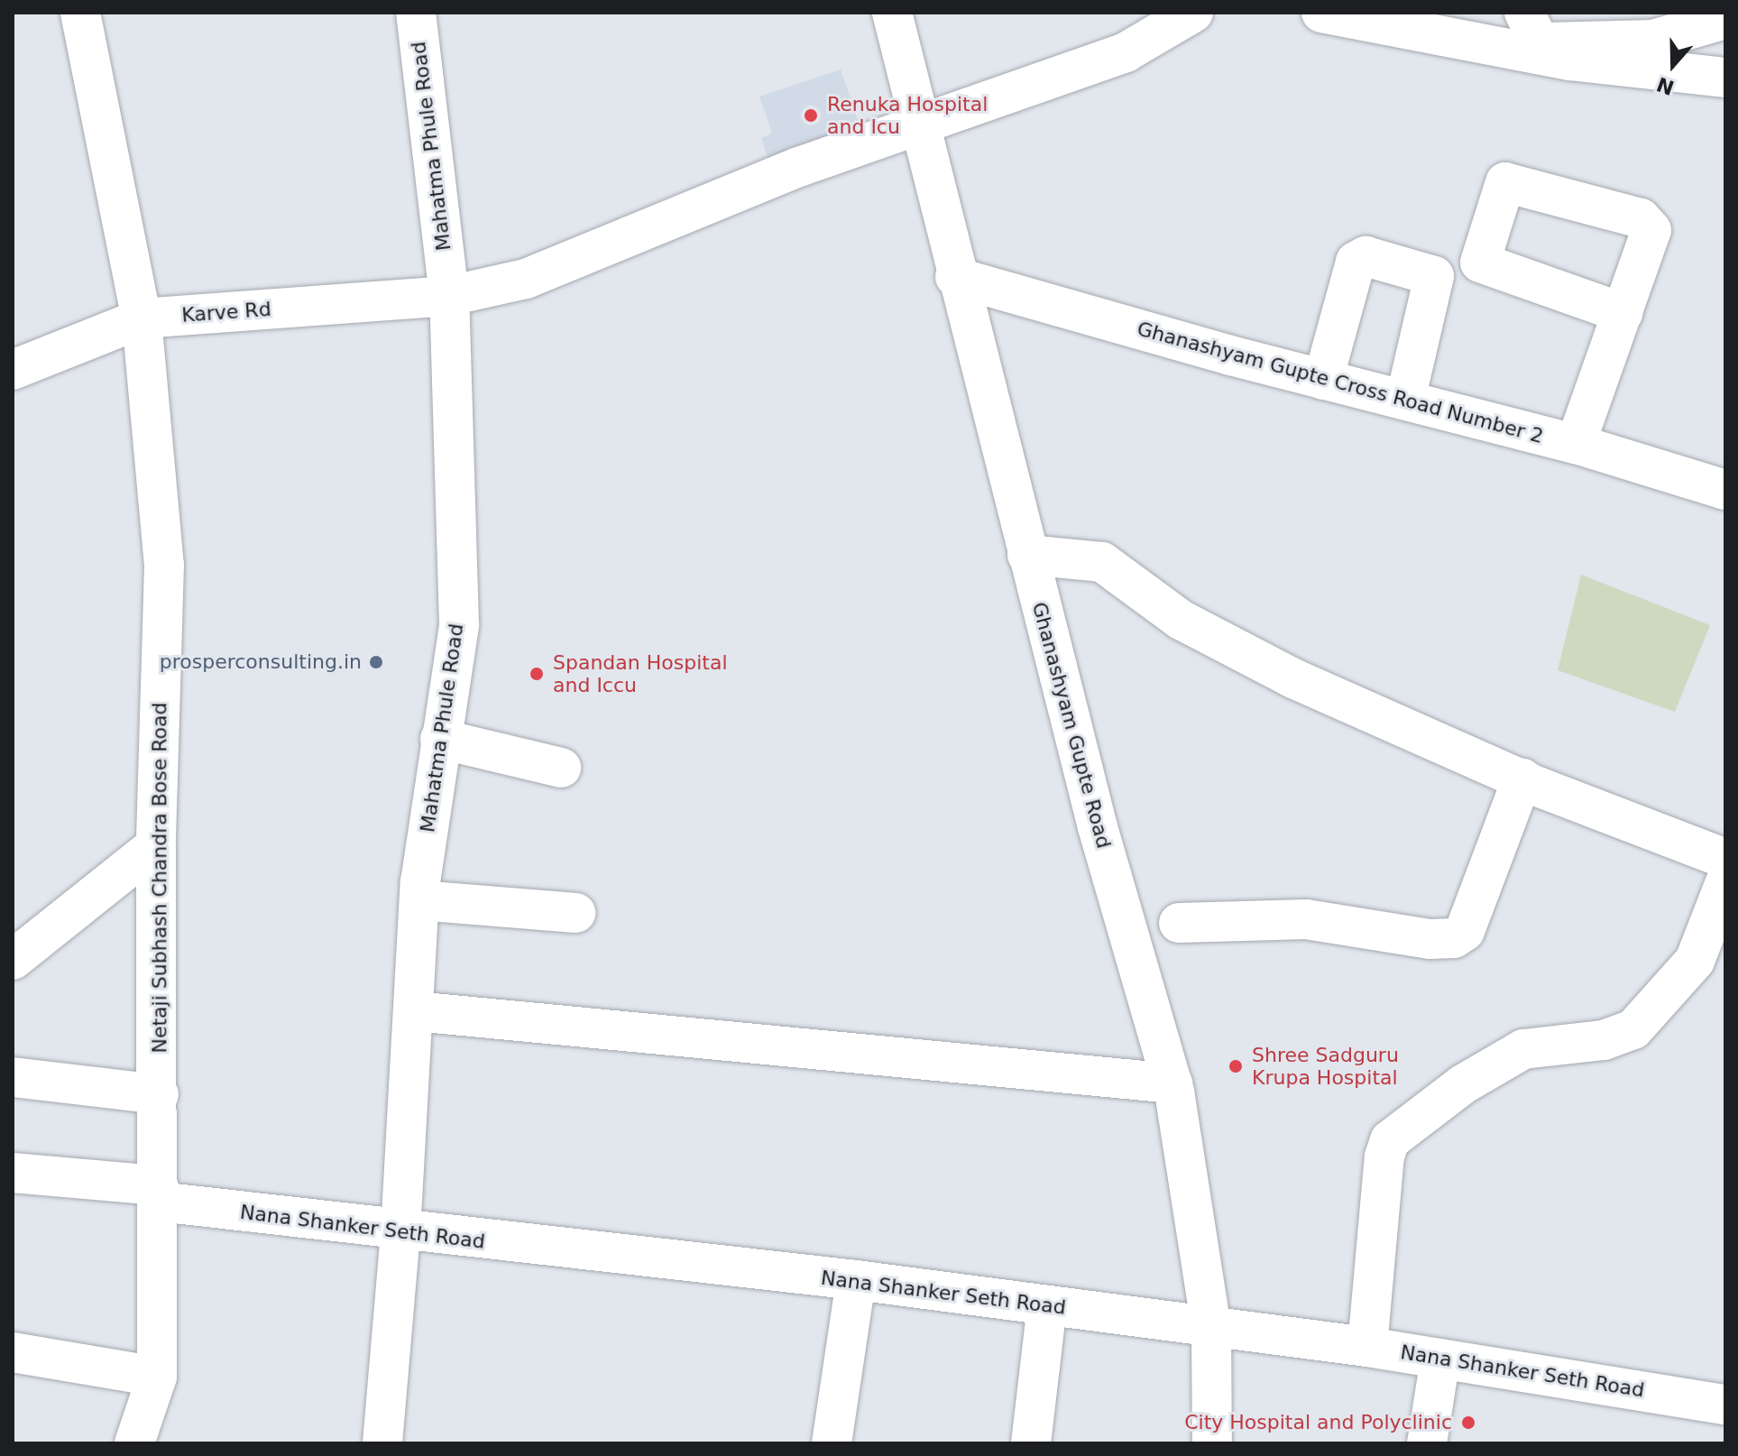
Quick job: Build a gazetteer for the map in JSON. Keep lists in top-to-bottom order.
{
  "streets": {
    "street": [
      "Mahatma Phule Road",
      "Karve Rd",
      "Ghanashyam Gupte Cross Road Number 2",
      "Ghanashyam Gupte Road",
      "Netaji Subhash Chandra Bose Road",
      "Nana Shanker Seth Road"
    ]
  },
  "crossings": [
    ["Mahatma Phule Road", "Karve Rd"],
    ["Mahatma Phule Road", "Nana Shanker Seth Road"],
    ["Karve Rd", "Ghanashyam Gupte Road"],
    ["Karve Rd", "Netaji Subhash Chandra Bose Road"],
    ["Ghanashyam Gupte Cross Road Number 2", "Ghanashyam Gupte Road"],
    ["Ghanashyam Gupte Road", "Nana Shanker Seth Road"],
    ["Netaji Subhash Chandra Bose Road", "Nana Shanker Seth Road"]
  ],
  "places": [
    "Renuka Hospital and Icu",
    "prosperconsulting.in",
    "Spandan Hospital and Iccu",
    "Shree Sadguru Krupa Hospital",
    "City Hospital and Polyclinic"
  ],
  "north": "bottom"
}
